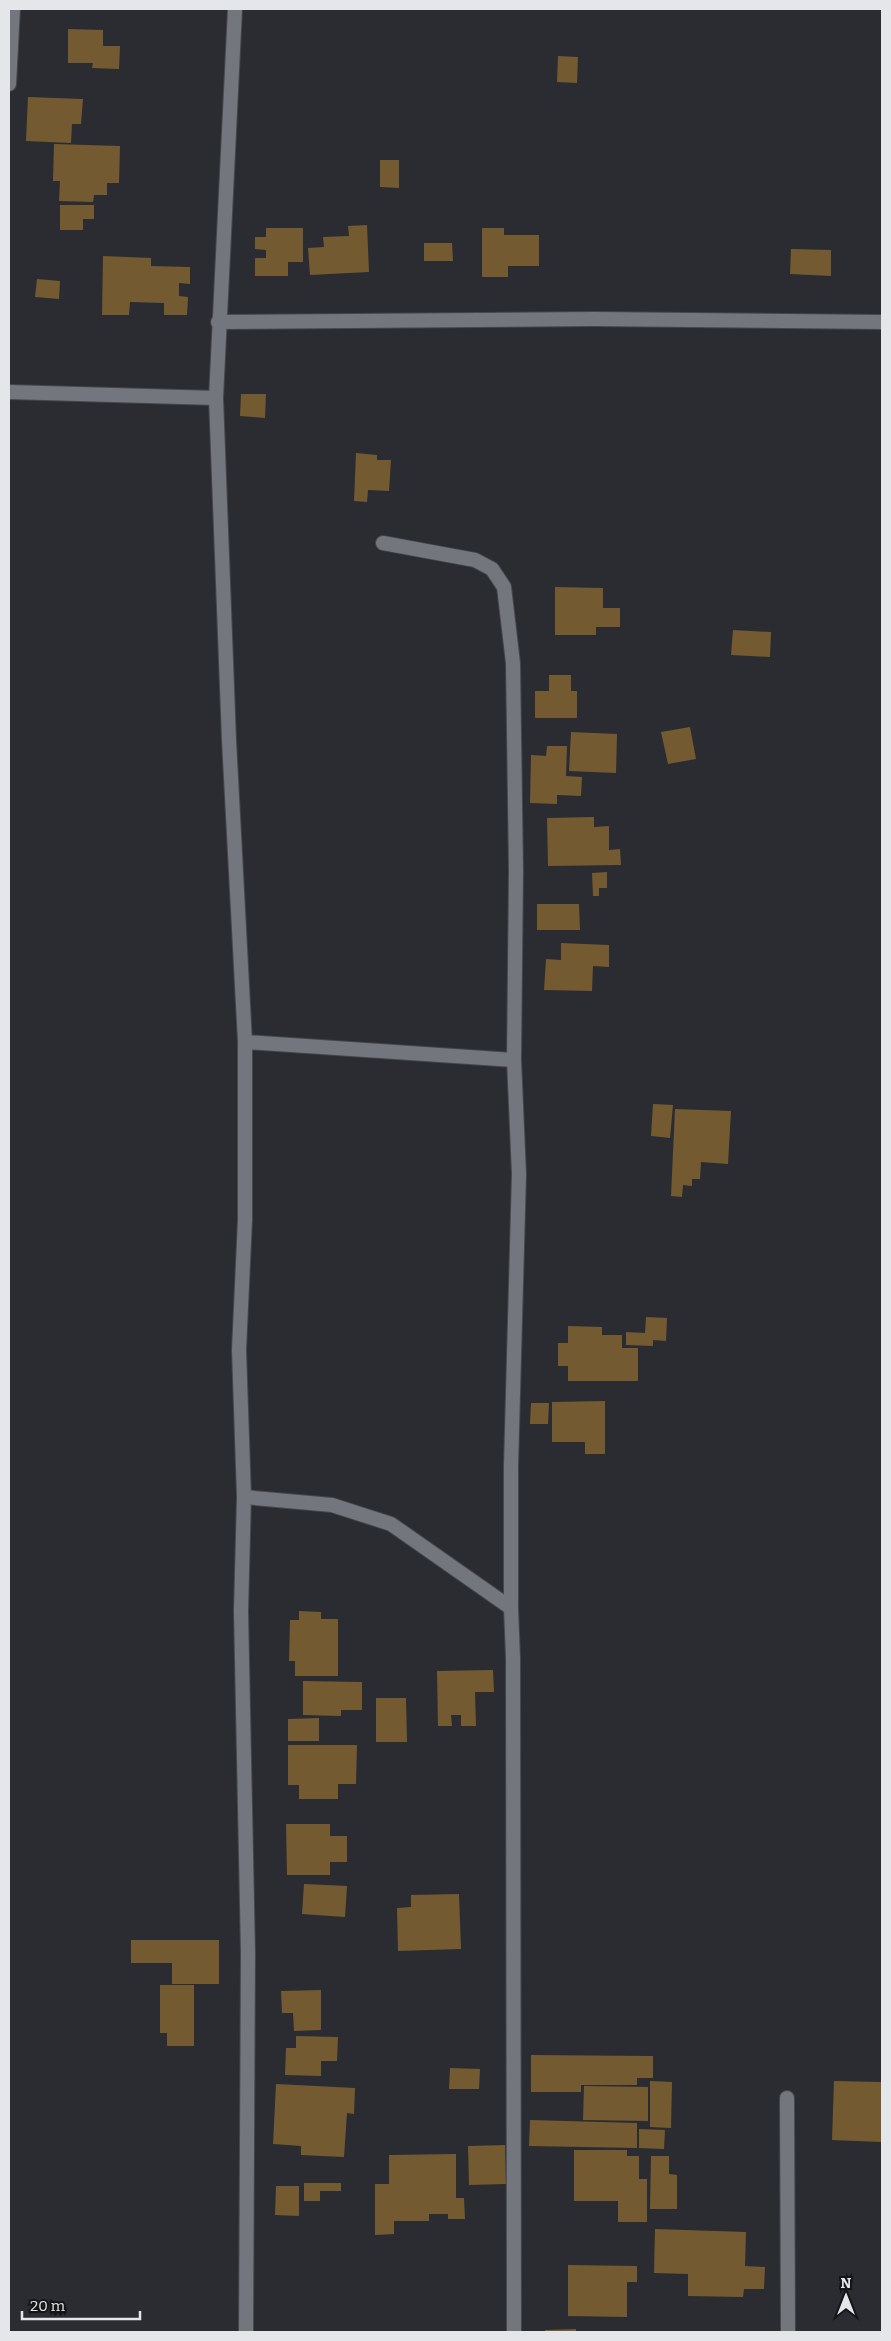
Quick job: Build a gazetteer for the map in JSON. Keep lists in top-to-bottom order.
{
  "scale_bar": "20 m",
  "north": "top"
}
